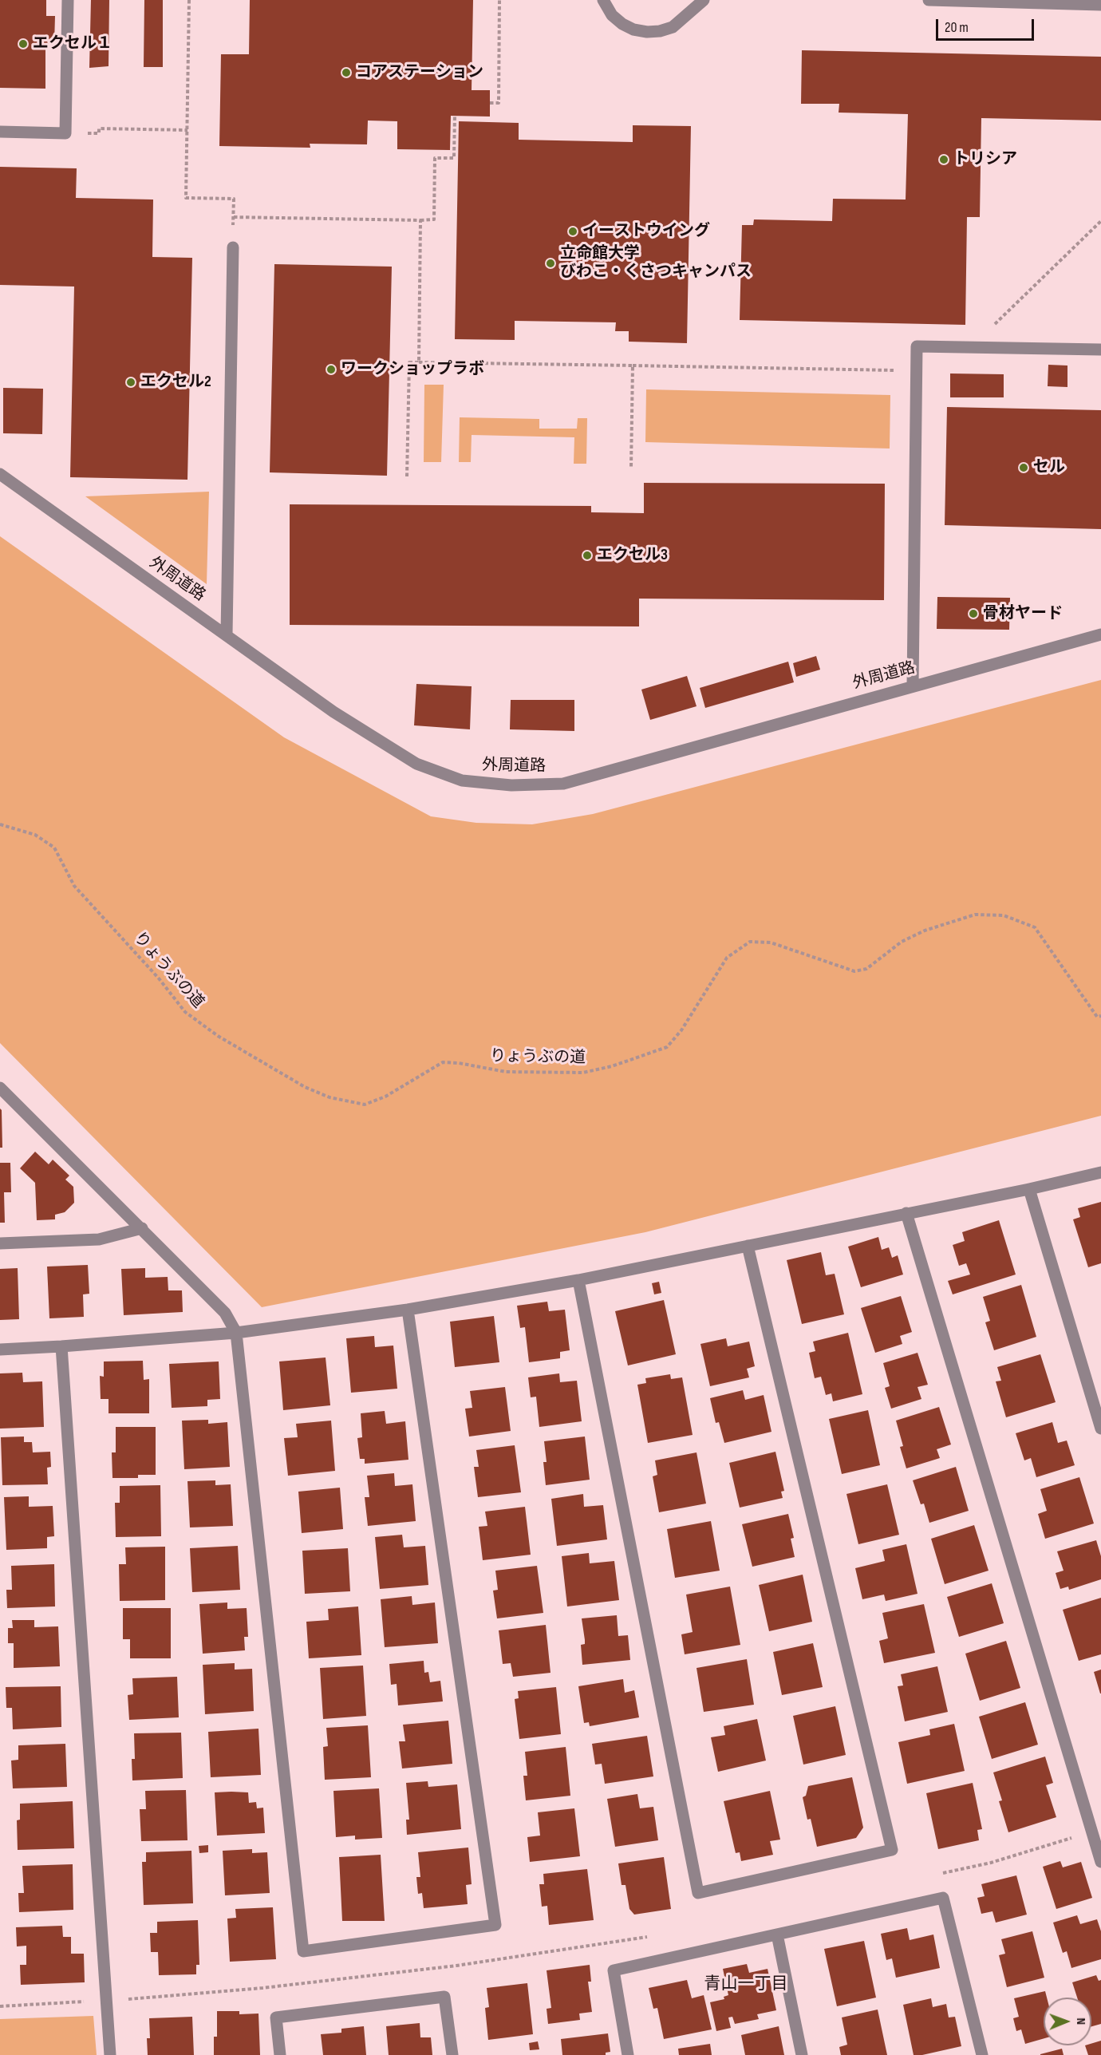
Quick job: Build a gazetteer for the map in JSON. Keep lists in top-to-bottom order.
{
  "streets": {
    "street": ["外周道路"],
    "path": ["りょうぶの道"]
  },
  "districts": ["青山一丁目"],
  "places": [
    "エクセル１",
    "コアステーション",
    "トリシア",
    "イーストウイング",
    "立命館大学 びわこ・くさつキャンパス",
    "ワークショップラボ",
    "エクセル2",
    "セル",
    "エクセル3",
    "骨材ヤード"
  ],
  "scale_bar": "20 m",
  "north": "right"
}
